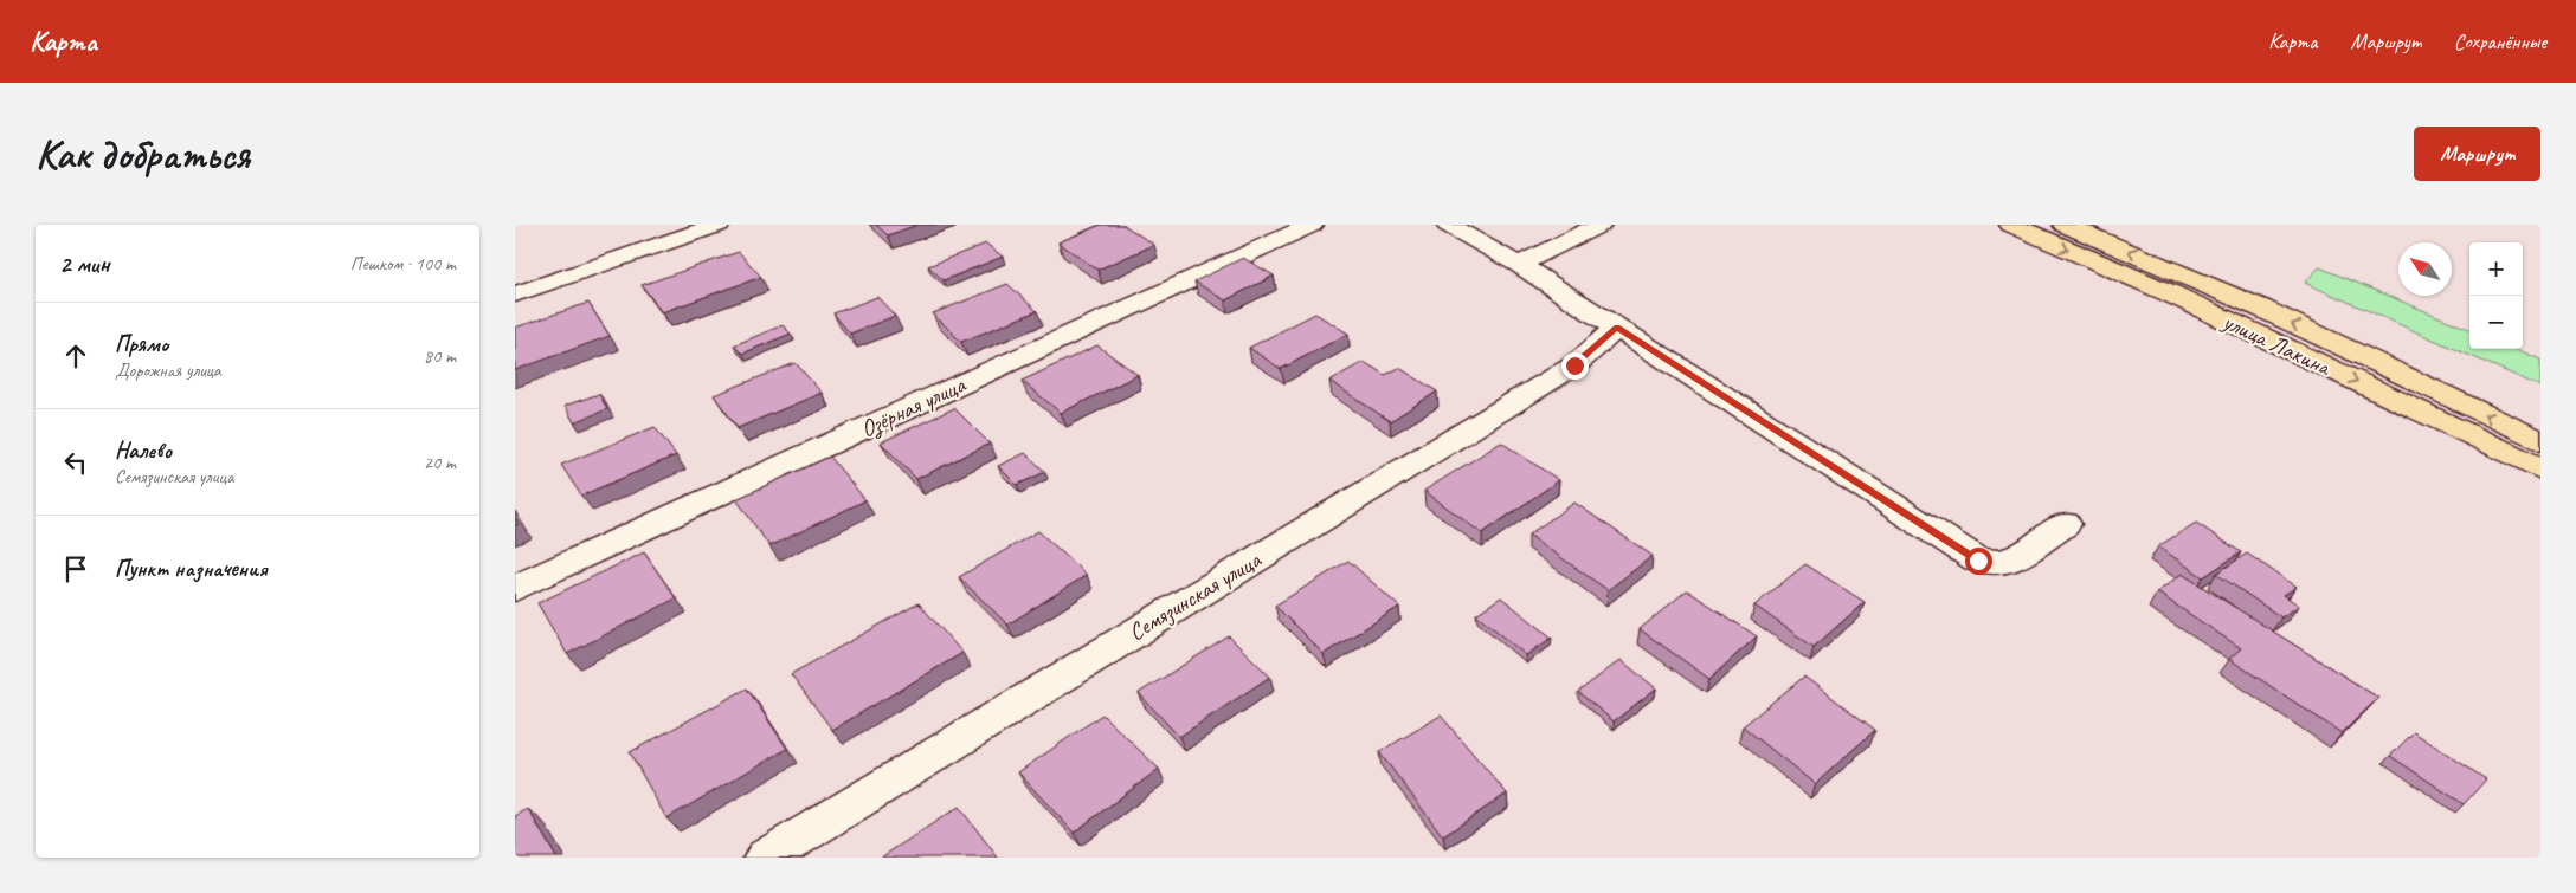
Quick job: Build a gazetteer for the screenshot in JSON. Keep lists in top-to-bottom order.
{
  "streets": {
    "highway": ["улица Лакина"],
    "street": ["Озёрная улица", "Семязинская улица"]
  },
  "north": "top left",
  "page": {
    "header": "Карта",
    "nav": ["Карта", "Маршрут", "Сохранённые"],
    "buttons": "Маршрут",
    "title": "Как добраться",
    "heading": ["2 мин", "Пешком · 100 m"],
    "map_buttons": ["+", "−"],
    "list": [
      ["Прямо", "Дорожная улица", "80 m"],
      ["Налево", "Семязинская улица", "20 m"],
      "Пункт назначения"
    ]
  }
}
